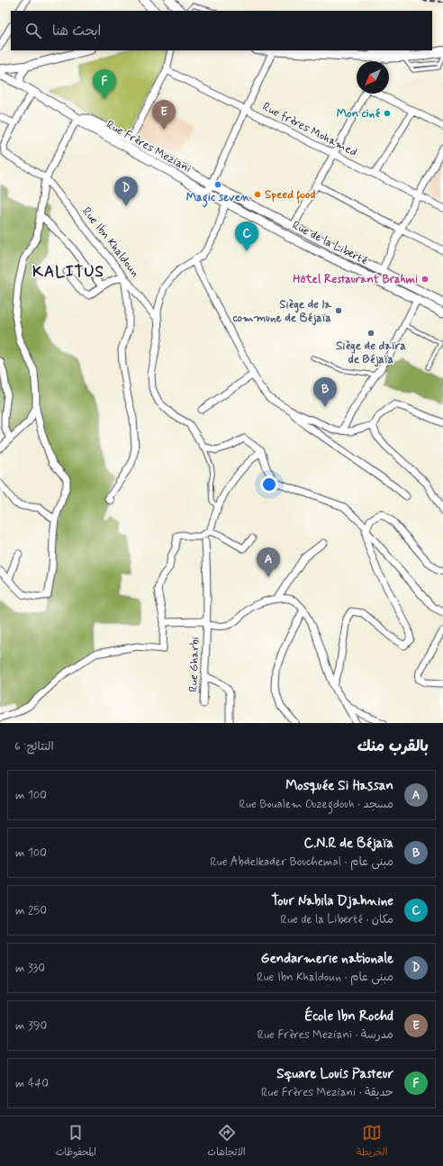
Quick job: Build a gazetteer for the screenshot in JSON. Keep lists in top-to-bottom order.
{
  "streets": {
    "main road": ["Rue Frères Meziani", "Rue de la Liberté"],
    "street": ["Rue frères Mohamed", "Rue Ibn Khaldoun", "Rue Gharbi"]
  },
  "crossings": [
    ["Rue Frères Meziani", "Rue de la Liberté"]
  ],
  "districts": ["KALITUS"],
  "places": [
    "Mon ciné",
    "Magic seven",
    "Speed food",
    "Hôtel Restaurant Brahmi",
    "Siège de la commune de Béjaïa",
    "Siège de daïra de Béjaïa"
  ],
  "north": "bottom left",
  "page": {
    "search": "ابحث هنا",
    "pins": [
      "F",
      "E",
      "D",
      "C",
      "B",
      "A"
    ],
    "heading": ["بالقرب منك", "النتائج: 6"],
    "list": [
      {
        "mark": "A",
        "name": "Mosquée Si Hassan",
        "note": "مسجد · Rue Boualem Ouzegdouh",
        "value": "100 m"
      },
      {
        "mark": "B",
        "name": "C.N.R de Béjaïa",
        "note": "مبنى عام · Rue Abdelkader Bouchemal",
        "value": "100 m"
      },
      {
        "mark": "C",
        "name": "Tour Nabila Djahnine",
        "note": "مكان · Rue de la Liberté",
        "value": "250 m"
      },
      {
        "mark": "D",
        "name": "Gendarmerie nationale",
        "note": "مبنى عام · Rue Ibn Khaldoun",
        "value": "330 m"
      },
      {
        "mark": "E",
        "name": "École Ibn Rochd",
        "note": "مدرسة · Rue Frères Meziani",
        "value": "390 m"
      },
      {
        "mark": "F",
        "name": "Square Louis Pasteur",
        "note": "حديقة · Rue Frères Meziani",
        "value": "440 m"
      }
    ],
    "nav": ["الخريطة", "الاتجاهات", "المحفوظات"]
  }
}
